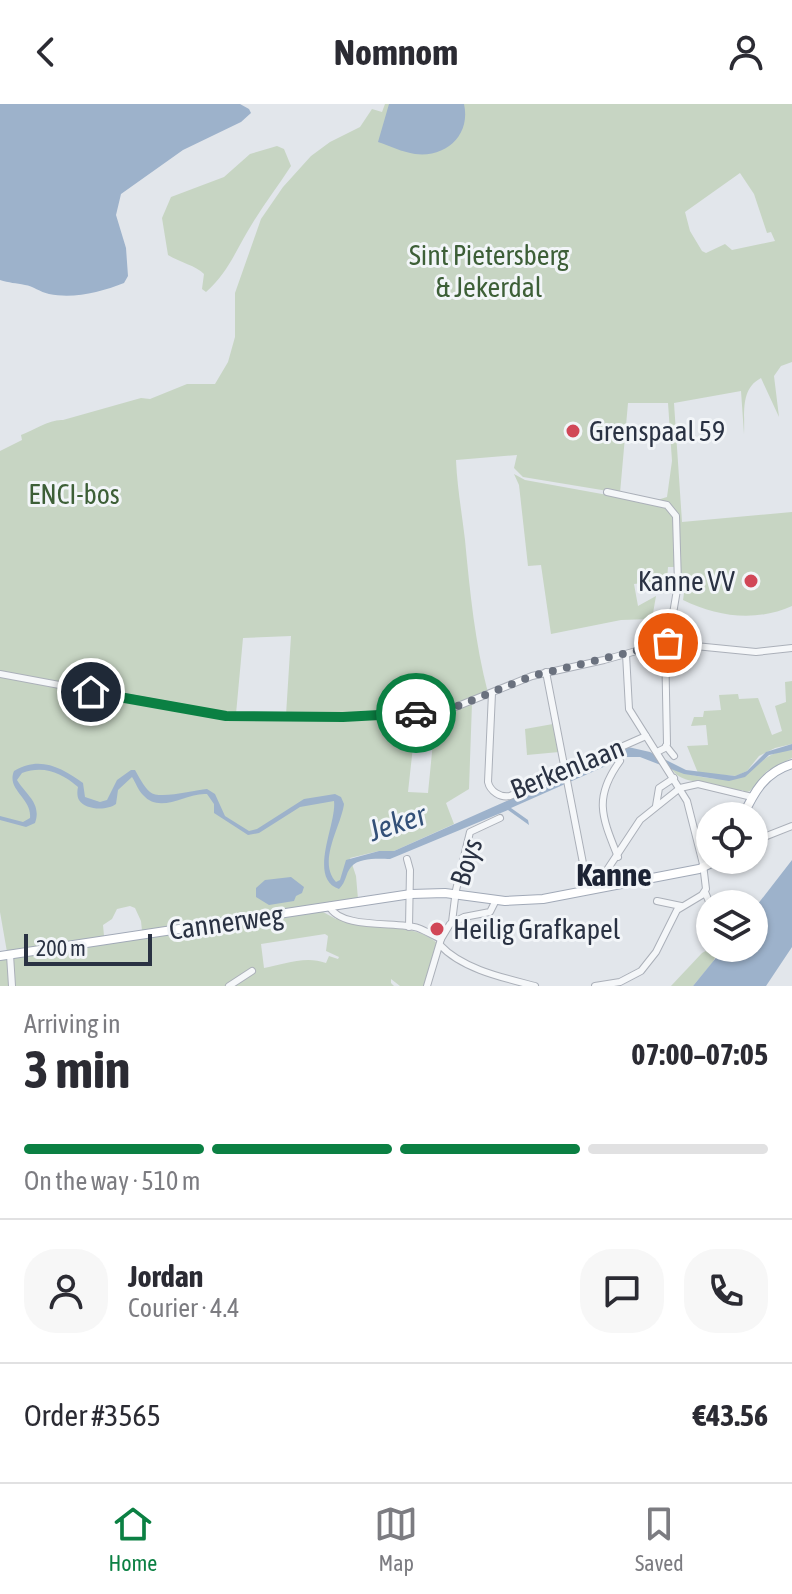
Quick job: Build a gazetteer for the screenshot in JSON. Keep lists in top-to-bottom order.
{
  "streets": {
    "main road": ["Cannerweg"],
    "street": ["Berkenlaan", "Boys"]
  },
  "crossings": [
    ["Boys", "Cannerweg"]
  ],
  "districts": ["Kanne"],
  "water": ["Jeker"],
  "parks": ["Sint Pietersberg & Jekerdal", "ENCI-bos"],
  "places": ["Grenspaal 59", "Kanne VV", "Heilig Grafkapel"],
  "scale_bar": "200 m",
  "page": {
    "header": "Nomnom",
    "scale": "200 m",
    "heading": ["3 min", "Arriving in", "07:00–07:05"],
    "panel": [
      "Jordan",
      "Courier · 4.4",
      "Order #3565",
      "€43.56"
    ],
    "bar": "On the way · 510 m",
    "tabs": ["Home", "Map", "Saved"]
  }
}
